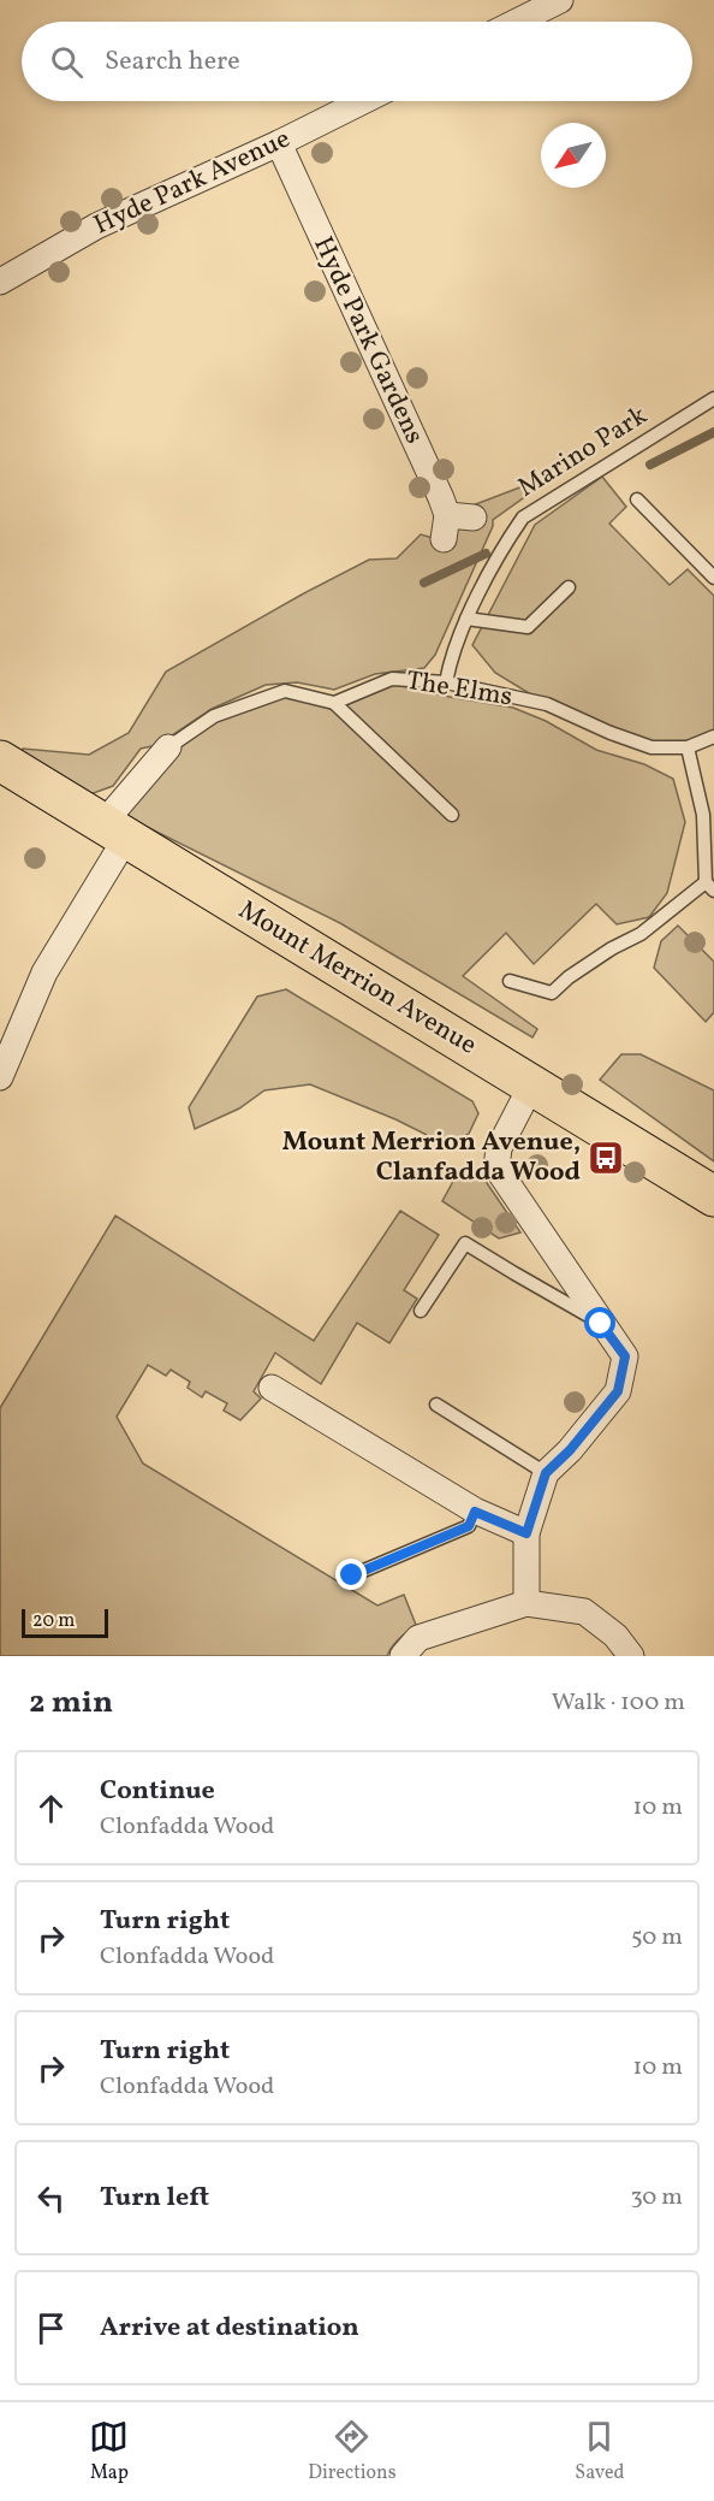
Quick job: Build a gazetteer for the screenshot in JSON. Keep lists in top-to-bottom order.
{
  "streets": {
    "highway": ["Mount Merrion Avenue"],
    "street": ["Hyde Park Avenue", "Hyde Park Gardens"],
    "lane": ["Marino Park", "The Elms"]
  },
  "crossings": [
    ["Hyde Park Avenue", "Hyde Park Gardens"],
    ["Marino Park", "The Elms"]
  ],
  "places": {
    "bus stop": ["Mount Merrion Avenue, Clanfadda Wood"]
  },
  "scale_bar": "20 m",
  "north": "bottom left",
  "page": {
    "search": "Search here",
    "scale": "20 m",
    "heading": ["2 min", "Walk · 100 m"],
    "list": [
      ["Continue", "Clonfadda Wood", "10 m"],
      ["Turn right", "Clonfadda Wood", "50 m"],
      ["Turn right", "Clonfadda Wood", "10 m"],
      ["Turn left", "30 m"],
      "Arrive at destination"
    ],
    "nav": ["Map", "Directions", "Saved"]
  }
}
